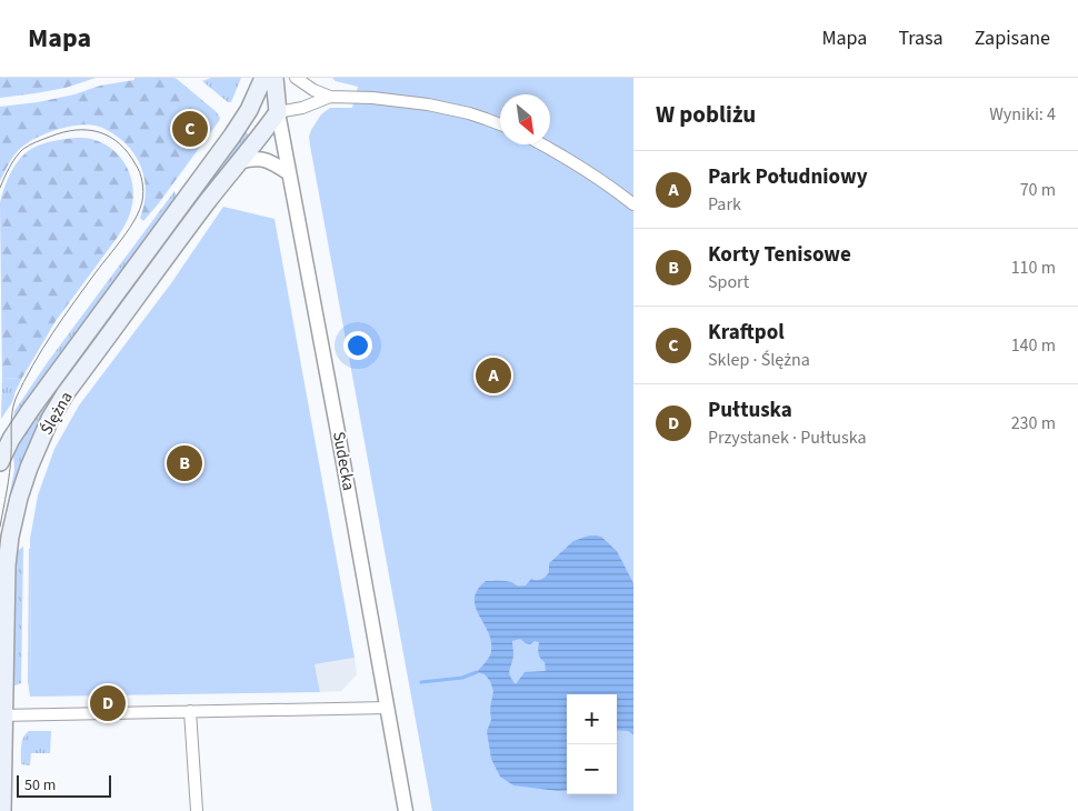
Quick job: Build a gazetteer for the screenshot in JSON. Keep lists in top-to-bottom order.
{
  "streets": {
    "main road": ["Ślężna"],
    "street": ["Sudecka"]
  },
  "crossings": [
    ["Ślężna", "Sudecka"]
  ],
  "scale_bar": "50 m",
  "north": "bottom right",
  "page": {
    "header": "Mapa",
    "nav": ["Mapa", "Trasa", "Zapisane"],
    "heading": ["W pobliżu", "Wyniki: 4"],
    "pins": [
      "C",
      "A",
      "B",
      "D"
    ],
    "list": [
      {
        "mark": "A",
        "name": "Park Południowy",
        "note": "Park",
        "value": "70 m"
      },
      {
        "mark": "B",
        "name": "Korty Tenisowe",
        "note": "Sport",
        "value": "110 m"
      },
      {
        "mark": "C",
        "name": "Kraftpol",
        "note": "Sklep · Ślężna",
        "value": "140 m"
      },
      {
        "mark": "D",
        "name": "Pułtuska",
        "note": "Przystanek · Pułtuska",
        "value": "230 m"
      }
    ],
    "map_buttons": ["+", "−"],
    "scale": "50 m"
  }
}
